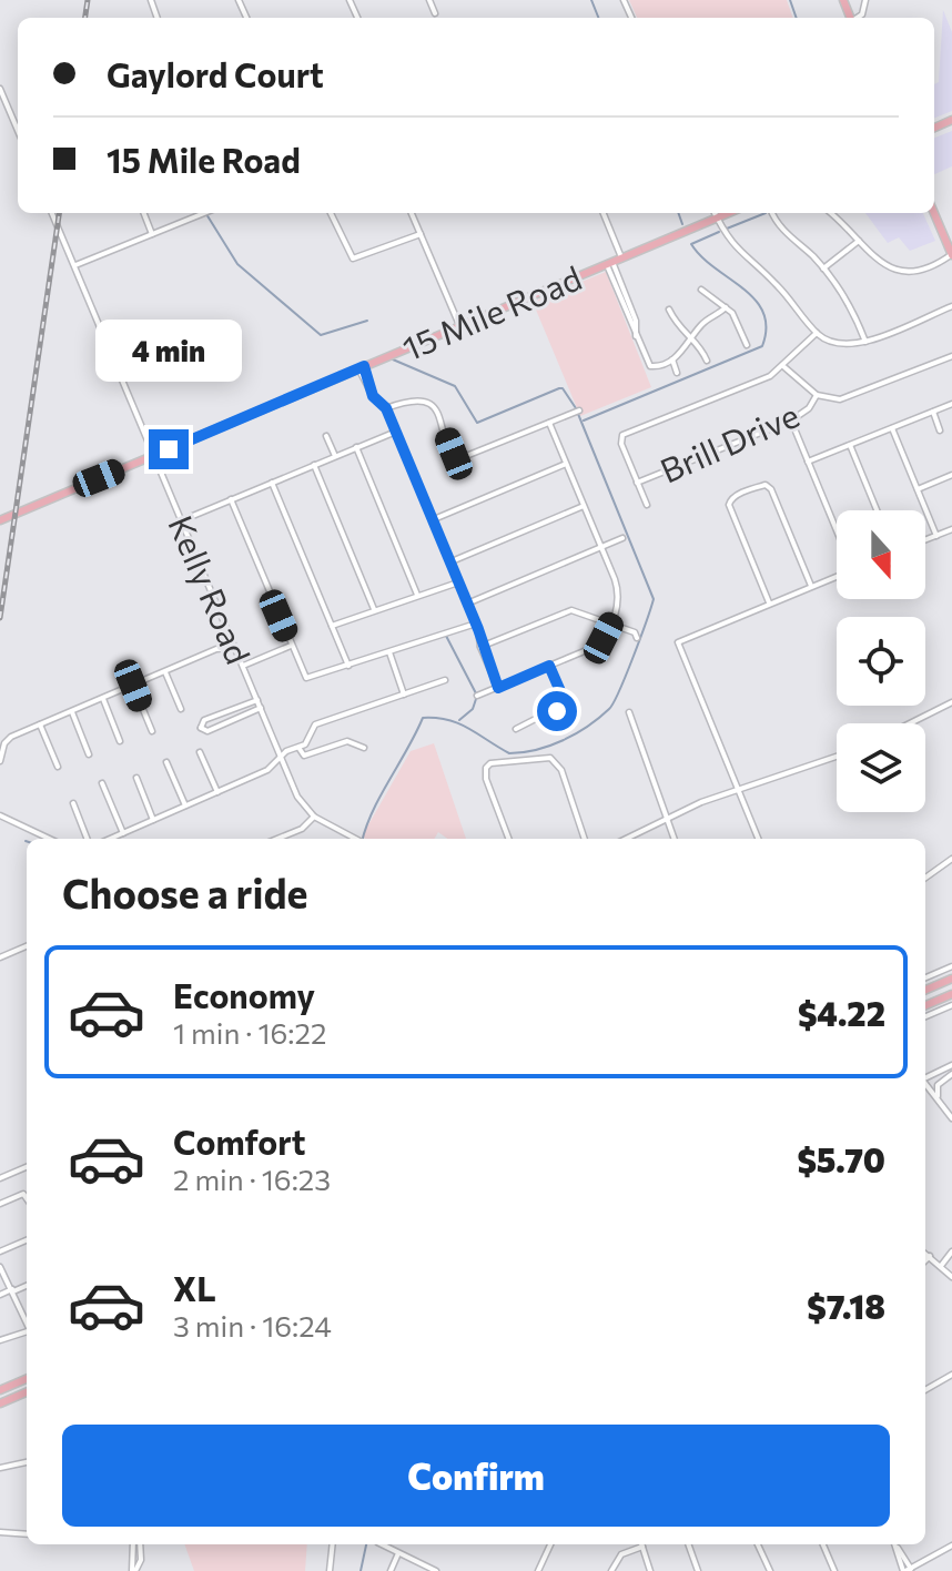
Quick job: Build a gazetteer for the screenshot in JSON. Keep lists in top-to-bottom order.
{
  "streets": {
    "main road": ["15 Mile Road"],
    "street": ["Brill Drive", "Kelly Road"]
  },
  "crossings": [
    ["15 Mile Road", "Kelly Road"]
  ],
  "north": "bottom",
  "page": {
    "banner": ["Gaylord Court", "15 Mile Road"],
    "bubble": "4 min",
    "heading": "Choose a ride",
    "list": [
      {
        "name": "Economy",
        "note": "1 min · 16:22",
        "value": "$4.22"
      },
      {
        "name": "Comfort",
        "note": "2 min · 16:23",
        "value": "$5.70"
      },
      {
        "name": "XL",
        "note": "3 min · 16:24",
        "value": "$7.18"
      }
    ],
    "buttons": "Confirm"
  }
}
